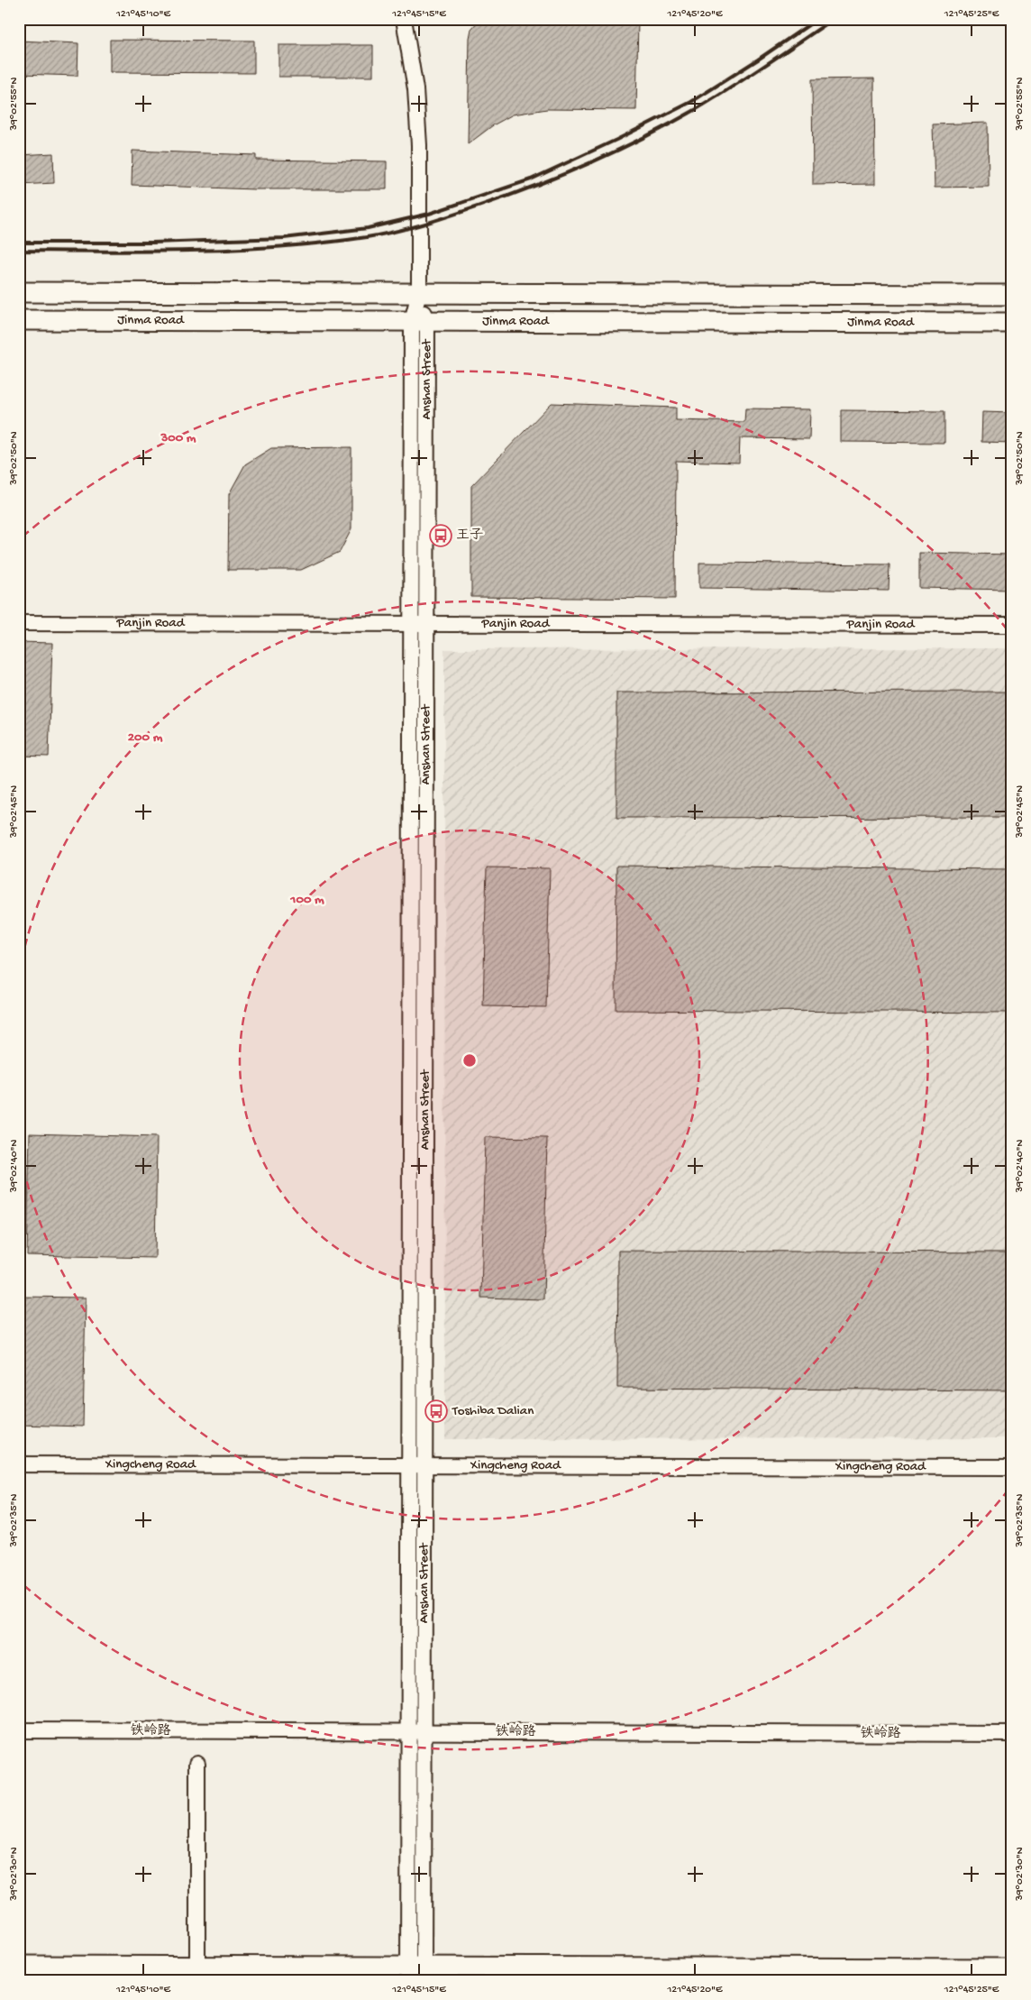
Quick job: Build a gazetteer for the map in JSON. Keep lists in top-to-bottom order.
{
  "streets": {
    "main road": ["Jinma Road"],
    "street": [
      "Anshan Street",
      "Panjin Road",
      "Xingcheng Road",
      "铁岭路"
    ]
  },
  "crossings": [
    ["Jinma Road", "Anshan Street"],
    ["Anshan Street", "Panjin Road"],
    ["Anshan Street", "Xingcheng Road"],
    ["Anshan Street", "铁岭路"]
  ],
  "places": {
    "bus stop": ["王子", "Toshiba Dalian"]
  },
  "coordinates": [
    "121°45'10\"E",
    "121°45'15\"E",
    "121°45'20\"E",
    "121°45'25\"E",
    "39°02'55\"N",
    "39°02'50\"N",
    "39°02'45\"N",
    "39°02'40\"N",
    "39°02'35\"N",
    "39°02'30\"N"
  ],
  "rings": ["300 m", "200 m", "100 m"]
}
